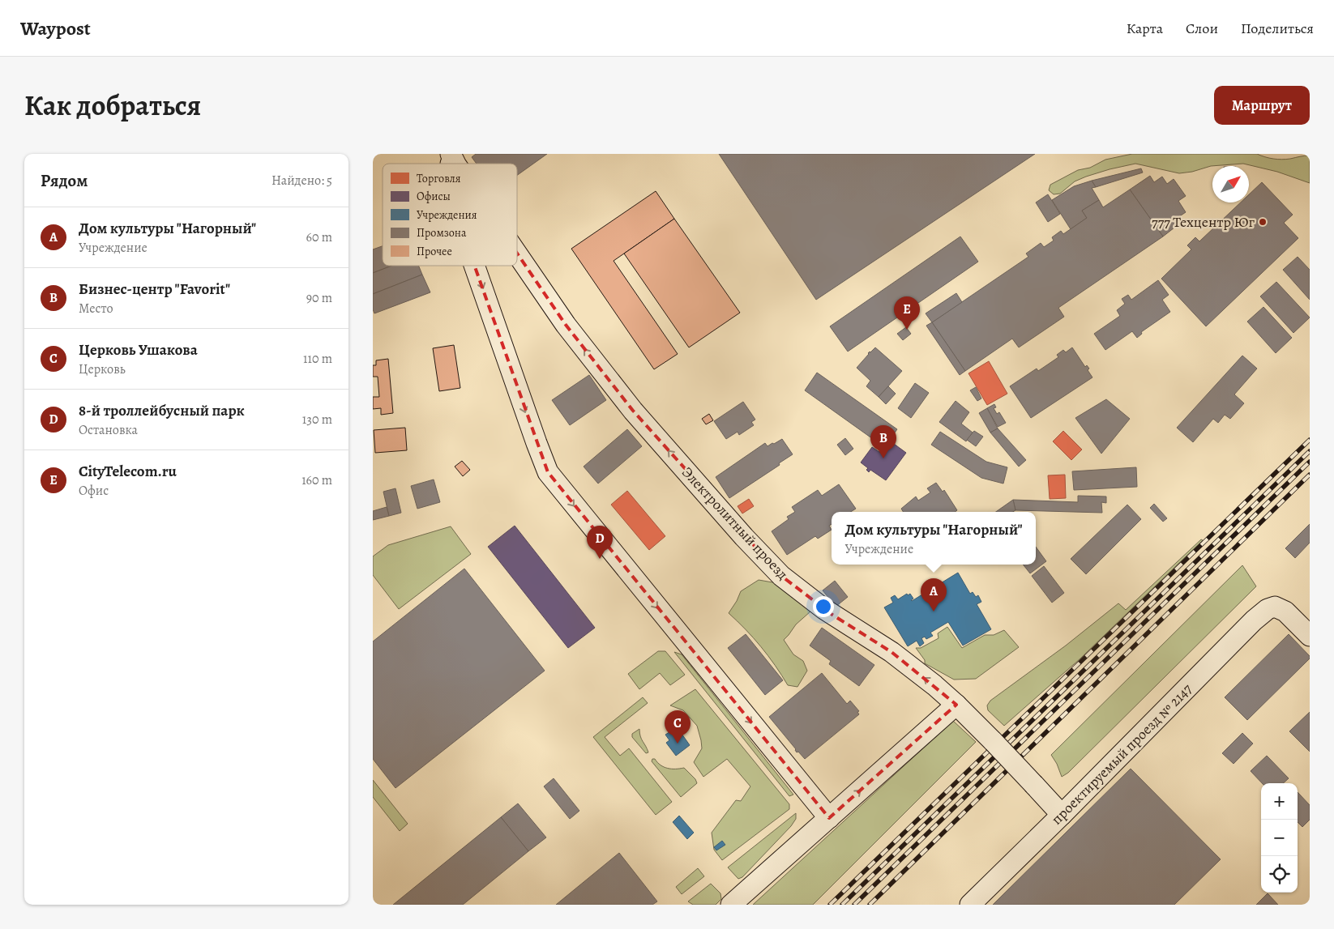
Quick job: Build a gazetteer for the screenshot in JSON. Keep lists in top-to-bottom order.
{
  "streets": {
    "street": ["Электролитный проезд", "проектируемый проезд № 2147"]
  },
  "crossings": [
    ["Электролитный проезд", "проектируемый проезд № 2147"]
  ],
  "places": ["777 Техцентр Юг"],
  "legend": [
    "Торговля",
    "Офисы",
    "Учреждения",
    "Промзона",
    "Прочее"
  ],
  "north": "top right",
  "page": {
    "header": "Waypost",
    "nav": ["Карта", "Слои", "Поделиться"],
    "title": "Как добраться",
    "buttons": "Маршрут",
    "heading": ["Рядом", "Найдено: 5"],
    "list": [
      {
        "mark": "A",
        "name": "Дом культуры \"Нагорный\"",
        "note": "Учреждение",
        "value": "60 m"
      },
      {
        "mark": "B",
        "name": "Бизнес-центр \"Favorit\"",
        "note": "Место",
        "value": "90 m"
      },
      {
        "mark": "C",
        "name": "Церковь Ушакова",
        "note": "Церковь",
        "value": "110 m"
      },
      {
        "mark": "D",
        "name": "8-й троллейбусный парк",
        "note": "Остановка",
        "value": "130 m"
      },
      {
        "mark": "E",
        "name": "CityTelecom.ru",
        "note": "Офис",
        "value": "160 m"
      }
    ],
    "pins": [
      "E",
      "B",
      "D",
      "A",
      "C"
    ],
    "popup": ["Дом культуры \"Нагорный\"", "Учреждение"],
    "map_buttons": ["+", "−"]
  }
}
